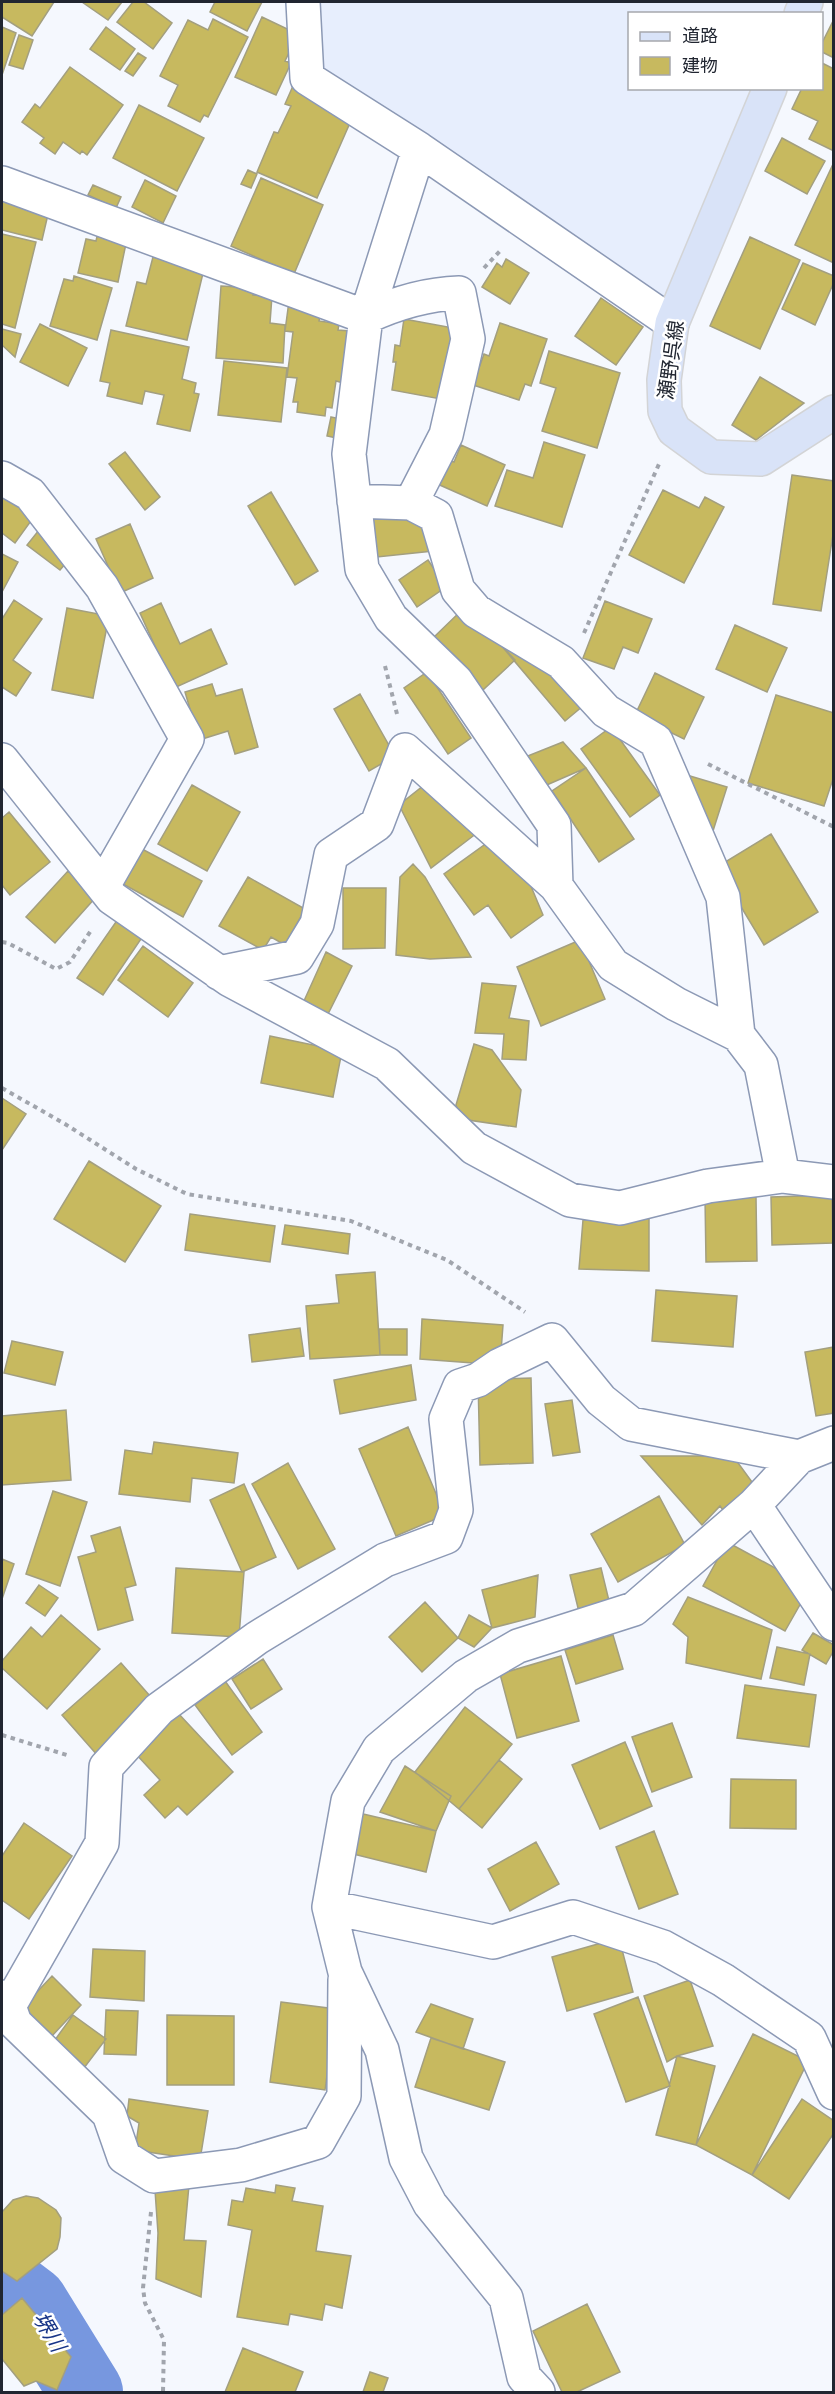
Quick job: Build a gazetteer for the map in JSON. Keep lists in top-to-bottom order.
{
  "streets": {
    "main road": ["瀬野呉線"]
  },
  "water": ["堺川"],
  "legend": ["道路", "建物"]
}
